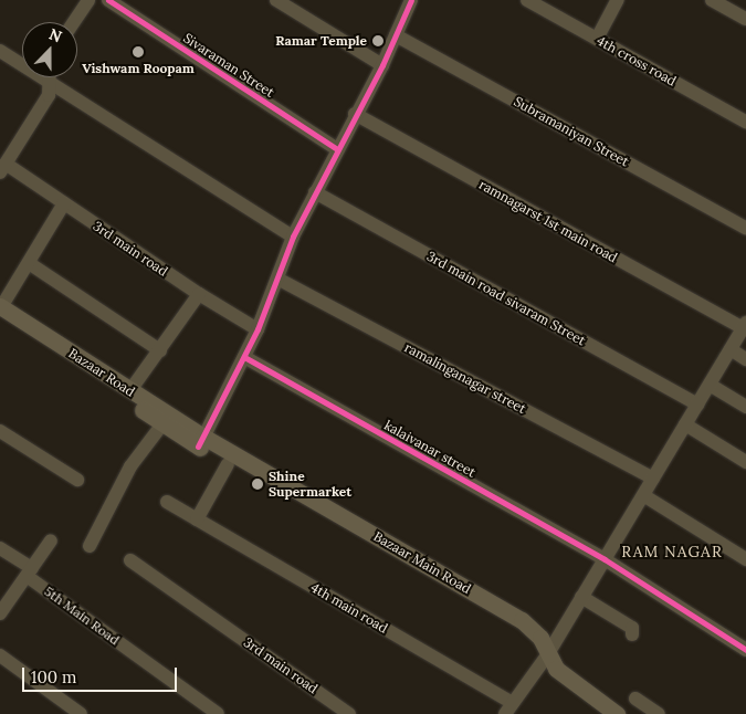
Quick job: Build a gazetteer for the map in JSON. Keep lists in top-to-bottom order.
{
  "streets": {
    "main road": ["Bazaar Road", "Bazaar Main Road"],
    "street": [
      "4th cross road",
      "Sivaraman Street",
      "Subramaniyan Street",
      "ramnagarst 1st main road",
      "3rd main road",
      "3rd main road sivaram Street",
      "ramalinganagar street",
      "kalaivanar street",
      "4th main road",
      "5th Main Road"
    ]
  },
  "crossings": [
    ["Bazaar Road", "Bazaar Main Road"]
  ],
  "districts": ["RAM NAGAR"],
  "places": ["Ramar Temple", "Vishwam Roopam", "Shine Supermarket"],
  "scale_bar": "100 m",
  "north": "top"
}
